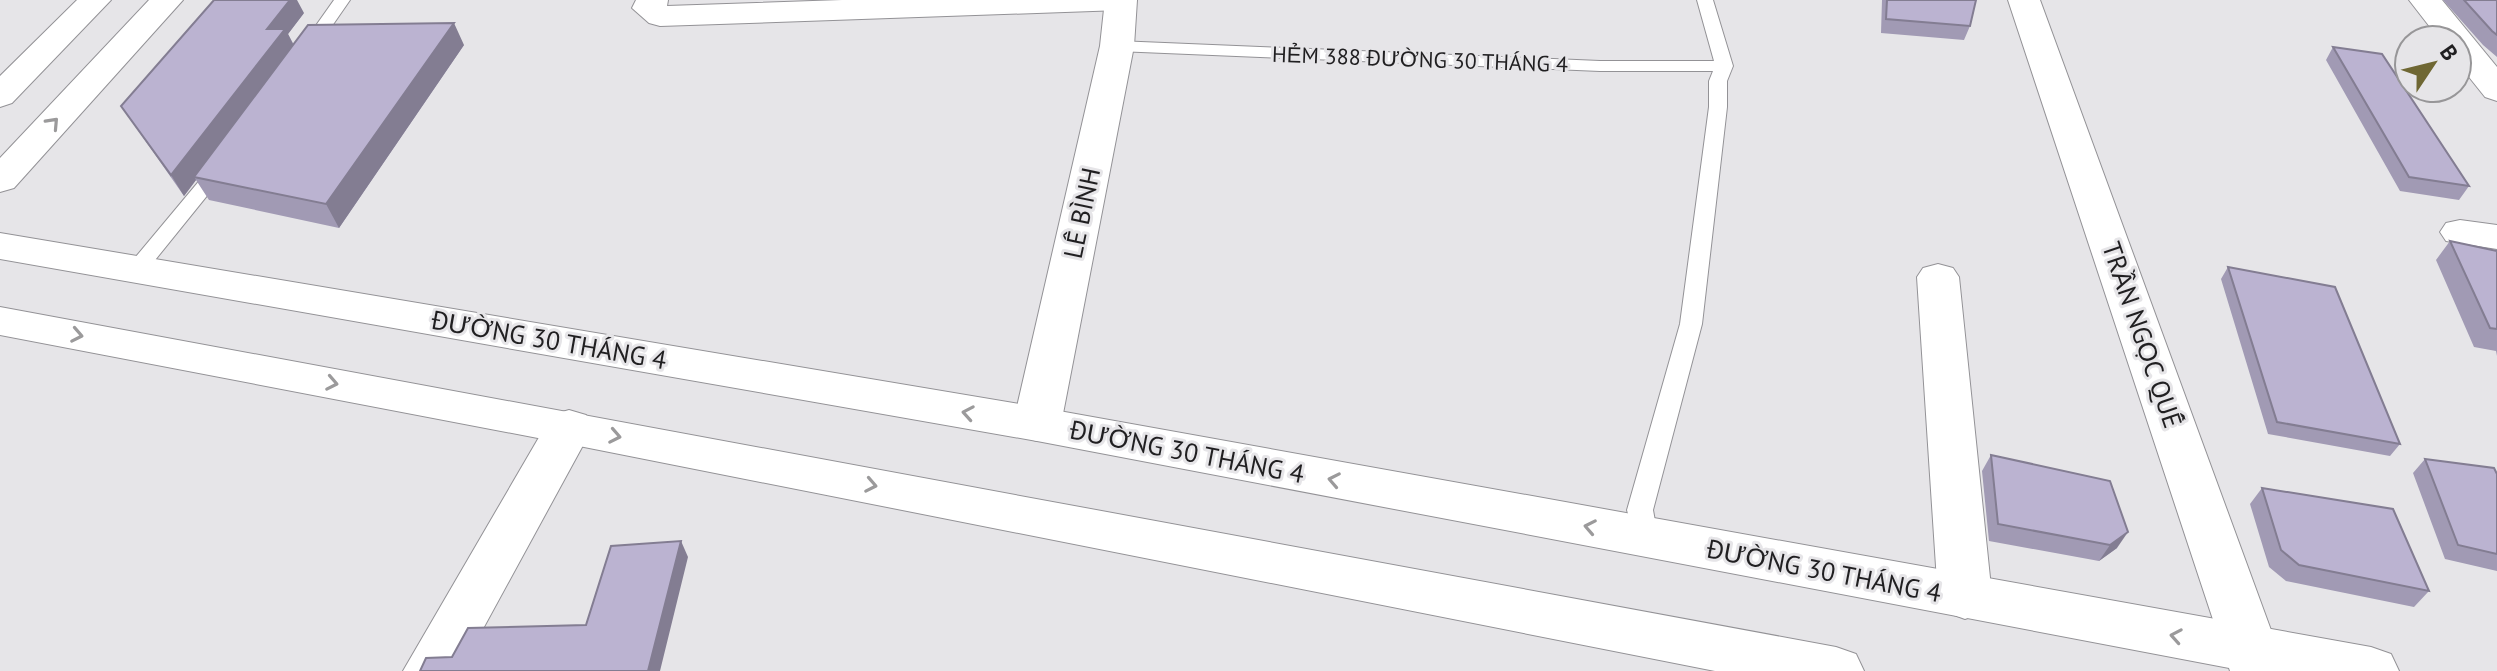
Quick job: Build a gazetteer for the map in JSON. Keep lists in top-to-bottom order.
{
  "streets": {
    "main road": ["LÊ BÌNH", "TRẦN NGỌC QUẾ", "ĐƯỜNG 30 THÁNG 4"],
    "lane": ["HẺM 388 ĐƯỜNG 30 THÁNG 4"]
  },
  "crossings": [
    ["HẺM 388 ĐƯỜNG 30 THÁNG 4", "LÊ BÌNH"],
    ["LÊ BÌNH", "ĐƯỜNG 30 THÁNG 4"],
    ["TRẦN NGỌC QUẾ", "ĐƯỜNG 30 THÁNG 4"]
  ],
  "north": "top right"
}
